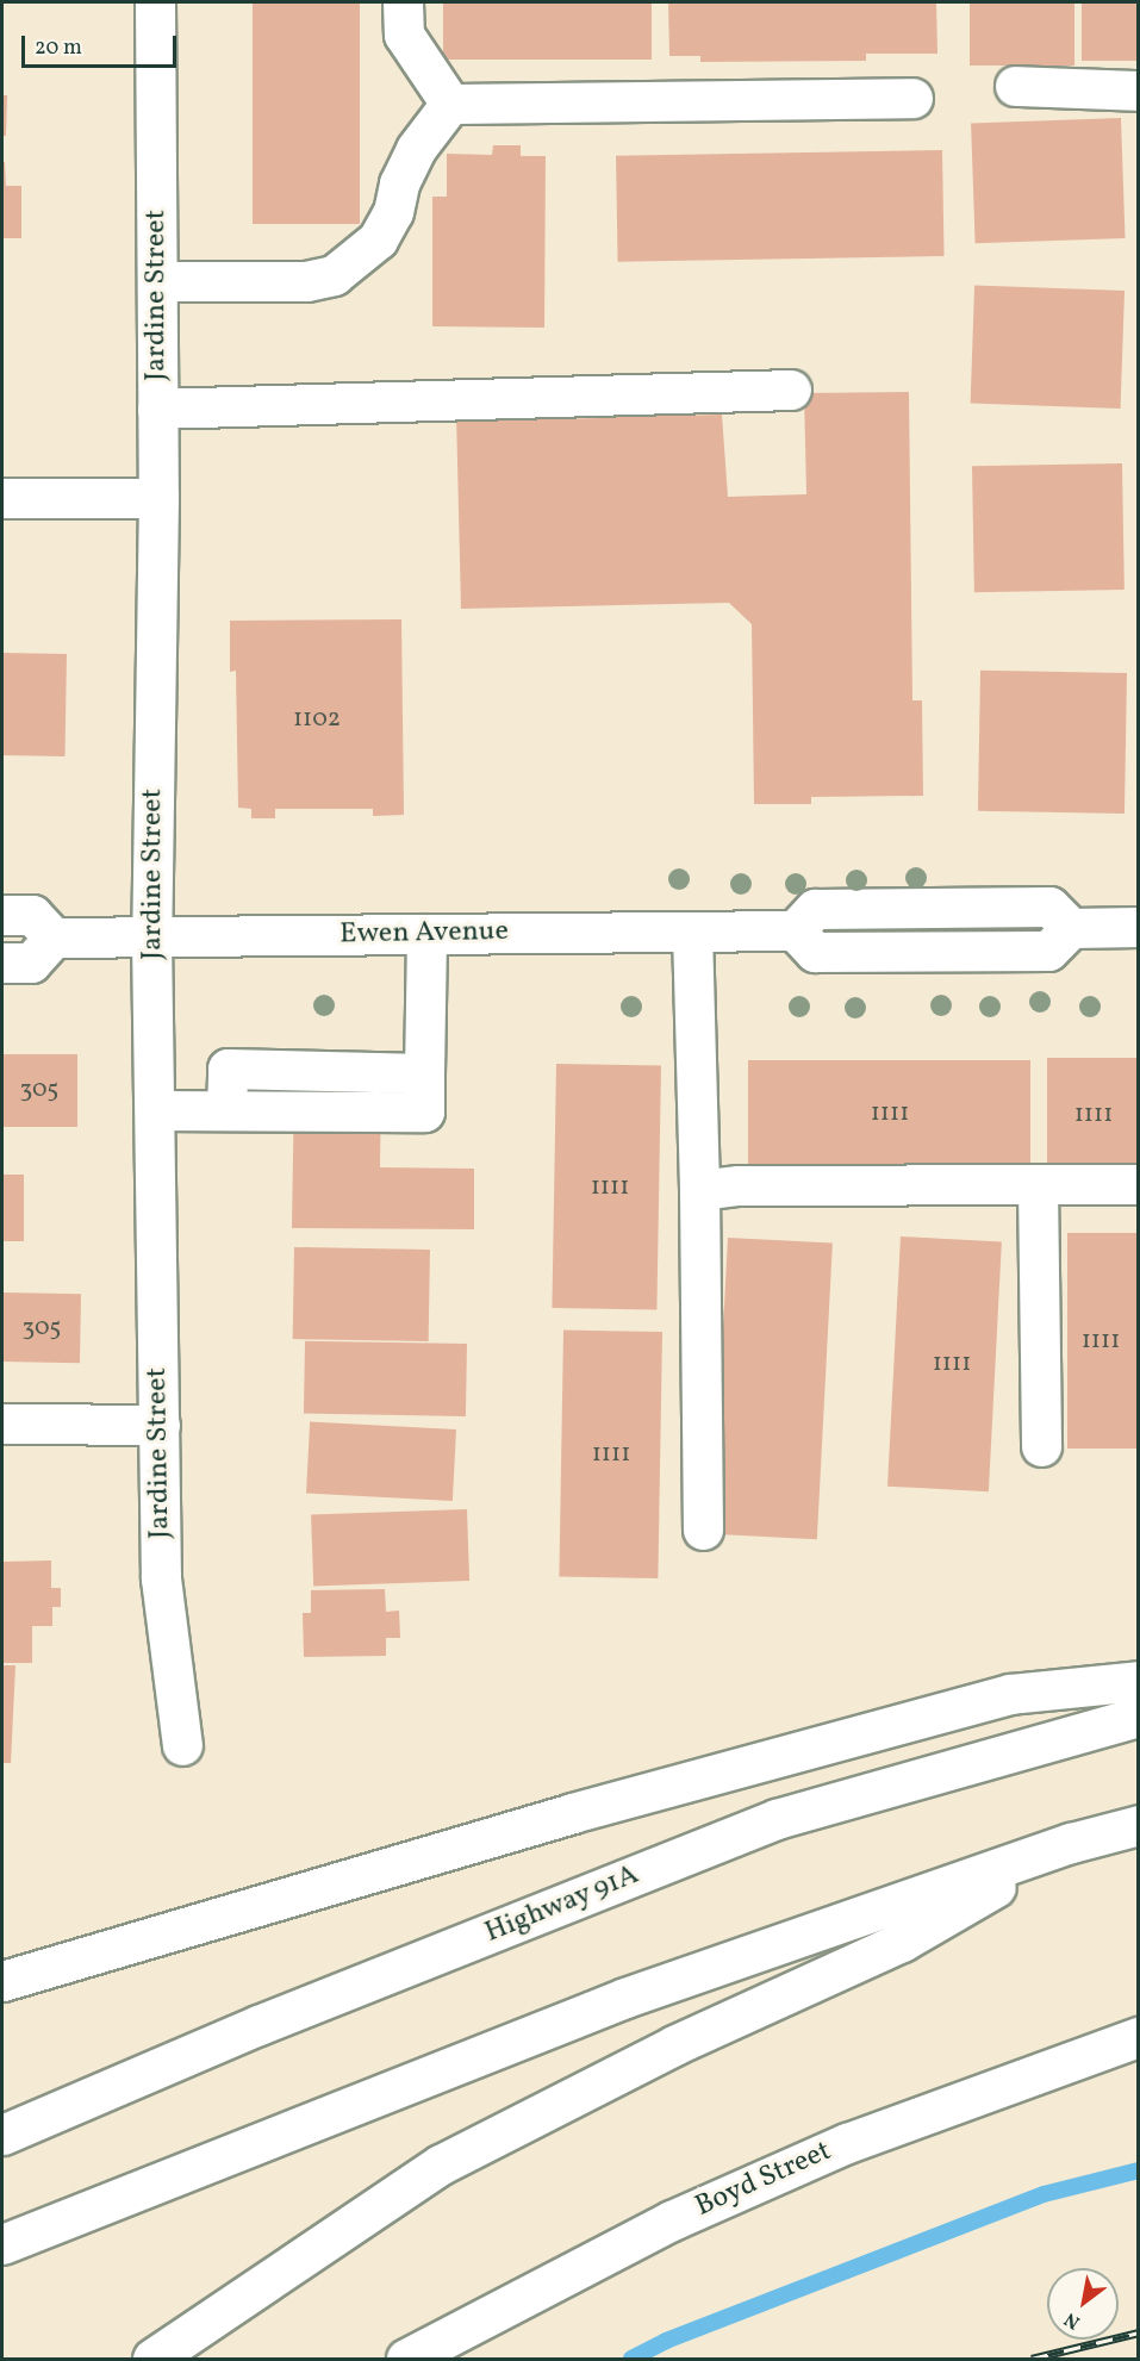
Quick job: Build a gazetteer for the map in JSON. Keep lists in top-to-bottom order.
{
  "streets": {
    "main road": [
      "Jardine Street",
      "Ewen Avenue",
      "Highway 91A",
      "Boyd Street"
    ]
  },
  "crossings": [
    ["Jardine Street", "Ewen Avenue"]
  ],
  "house_numbers": [
    "1102",
    "305",
    "1111",
    "1111",
    "1111",
    "305",
    "1111",
    "1111",
    "1111"
  ],
  "scale_bar": "20 m",
  "north": "bottom left"
}
